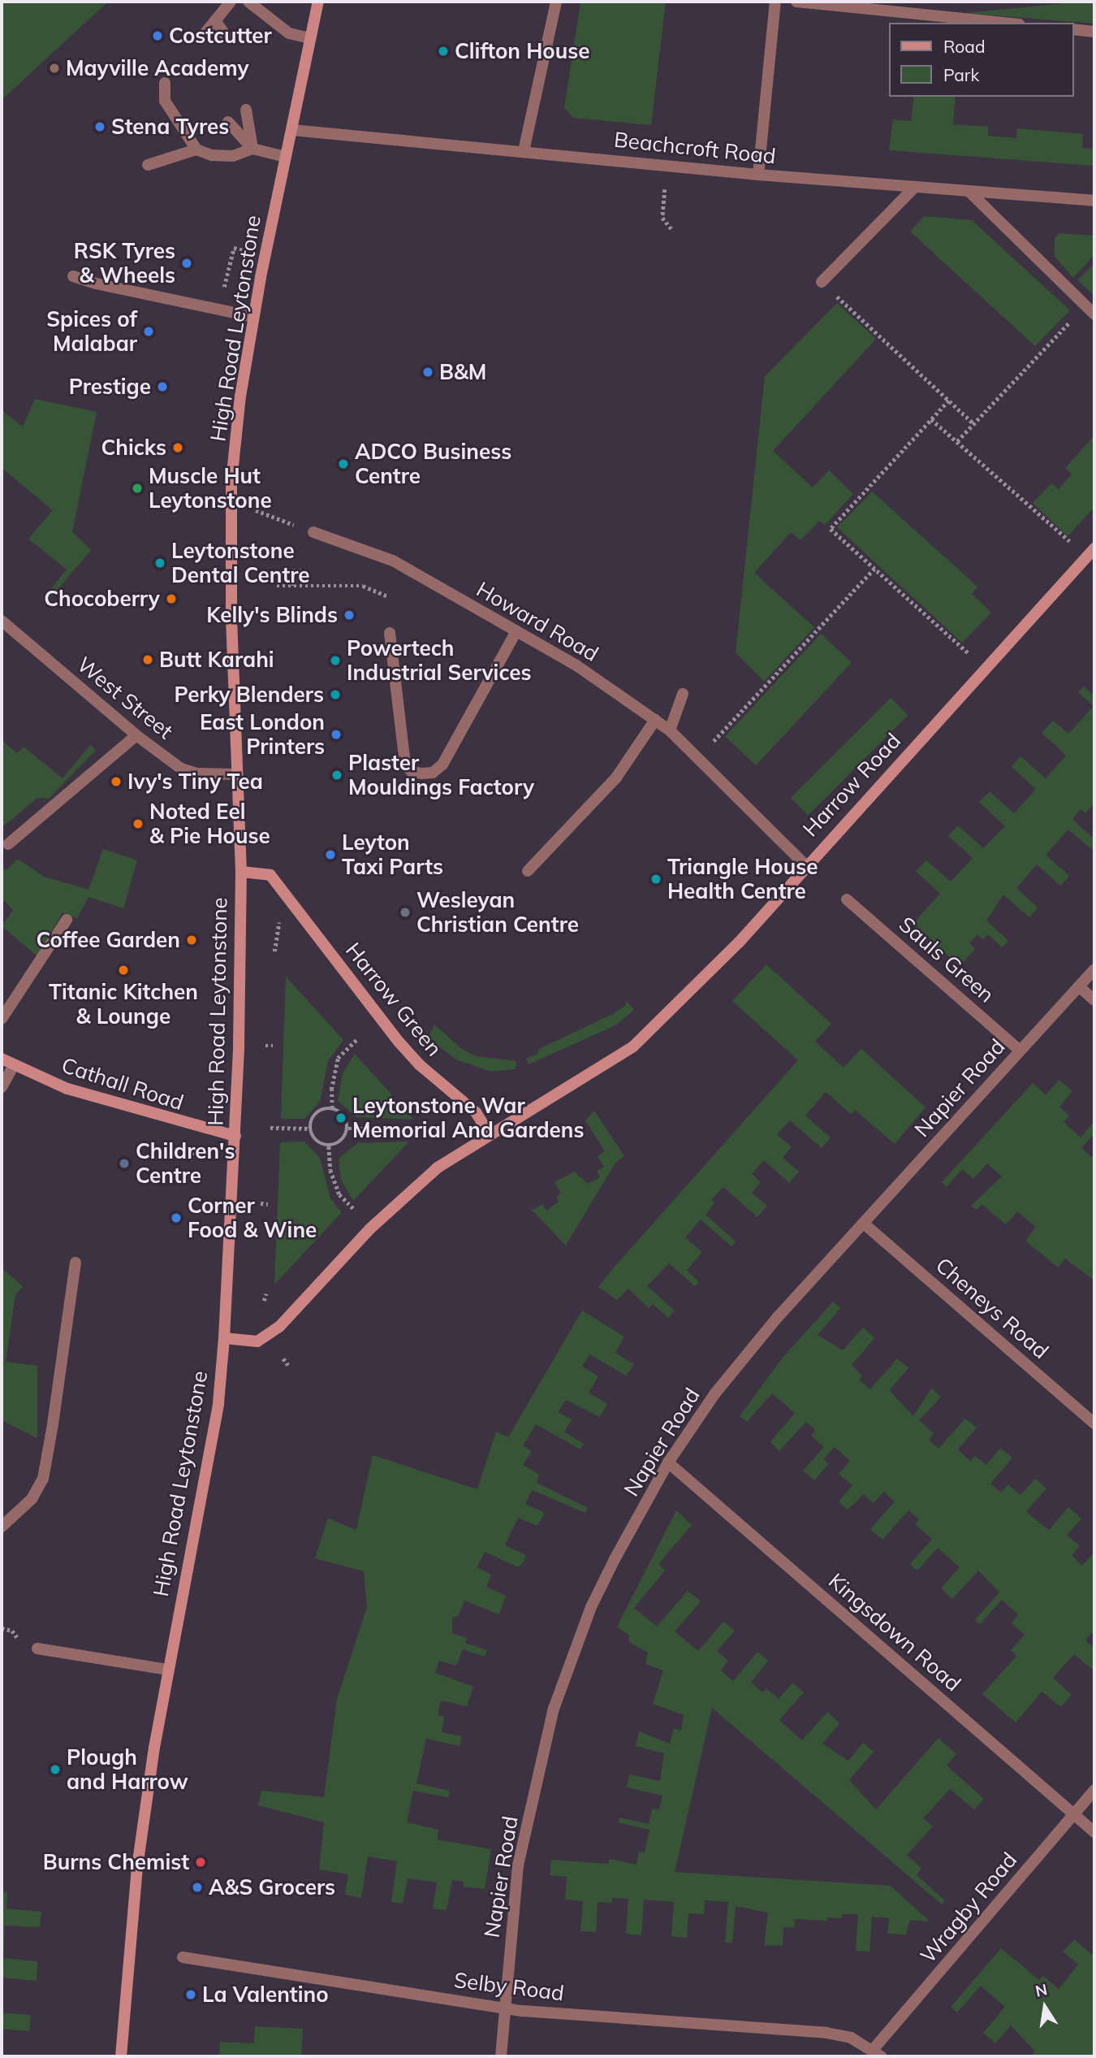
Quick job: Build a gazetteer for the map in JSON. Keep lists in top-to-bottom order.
{
  "streets": {
    "street": [
      "Beachcroft Road",
      "High Road Leytonstone",
      "Howard Road",
      "West Street",
      "Harrow Road",
      "Sauls Green",
      "Harrow Green",
      "Cathall Road",
      "Napier Road",
      "Cheneys Road",
      "Kingsdown Road",
      "Wragby Road",
      "Selby Road"
    ]
  },
  "crossings": [
    ["Beachcroft Road", "High Road Leytonstone"],
    ["High Road Leytonstone", "West Street"],
    ["High Road Leytonstone", "Harrow Green"],
    ["High Road Leytonstone", "Cathall Road"],
    ["Howard Road", "Harrow Road"],
    ["Harrow Road", "Harrow Green"],
    ["Sauls Green", "Napier Road"],
    ["Napier Road", "Cheneys Road"],
    ["Napier Road", "Kingsdown Road"],
    ["Napier Road", "Selby Road"],
    ["Kingsdown Road", "Wragby Road"],
    ["Wragby Road", "Selby Road"]
  ],
  "places": [
    "Costcutter",
    "Clifton House",
    "Mayville Academy",
    "Stena Tyres",
    "RSK Tyres & Wheels",
    "Spices of Malabar",
    "B&M",
    "Prestige",
    "Chicks",
    "ADCO Business Centre",
    "Muscle Hut Leytonstone",
    "Leytonstone Dental Centre",
    "Chocoberry",
    "Kelly's Blinds",
    "Butt Karahi",
    "Powertech Industrial Services",
    "Perky Blenders",
    "East London Printers",
    "Plaster Mouldings Factory",
    "Ivy's Tiny Tea",
    "Noted Eel & Pie House",
    "Leyton Taxi Parts",
    "Triangle House Health Centre",
    "Wesleyan Christian Centre",
    "Coffee Garden",
    "Titanic Kitchen & Lounge",
    "Leytonstone War Memorial And Gardens",
    "Children's Centre",
    "Corner Food & Wine",
    "Plough and Harrow",
    "Burns Chemist",
    "A&S Grocers",
    "La Valentino"
  ],
  "legend": ["Road", "Park"],
  "north": "top"
}
